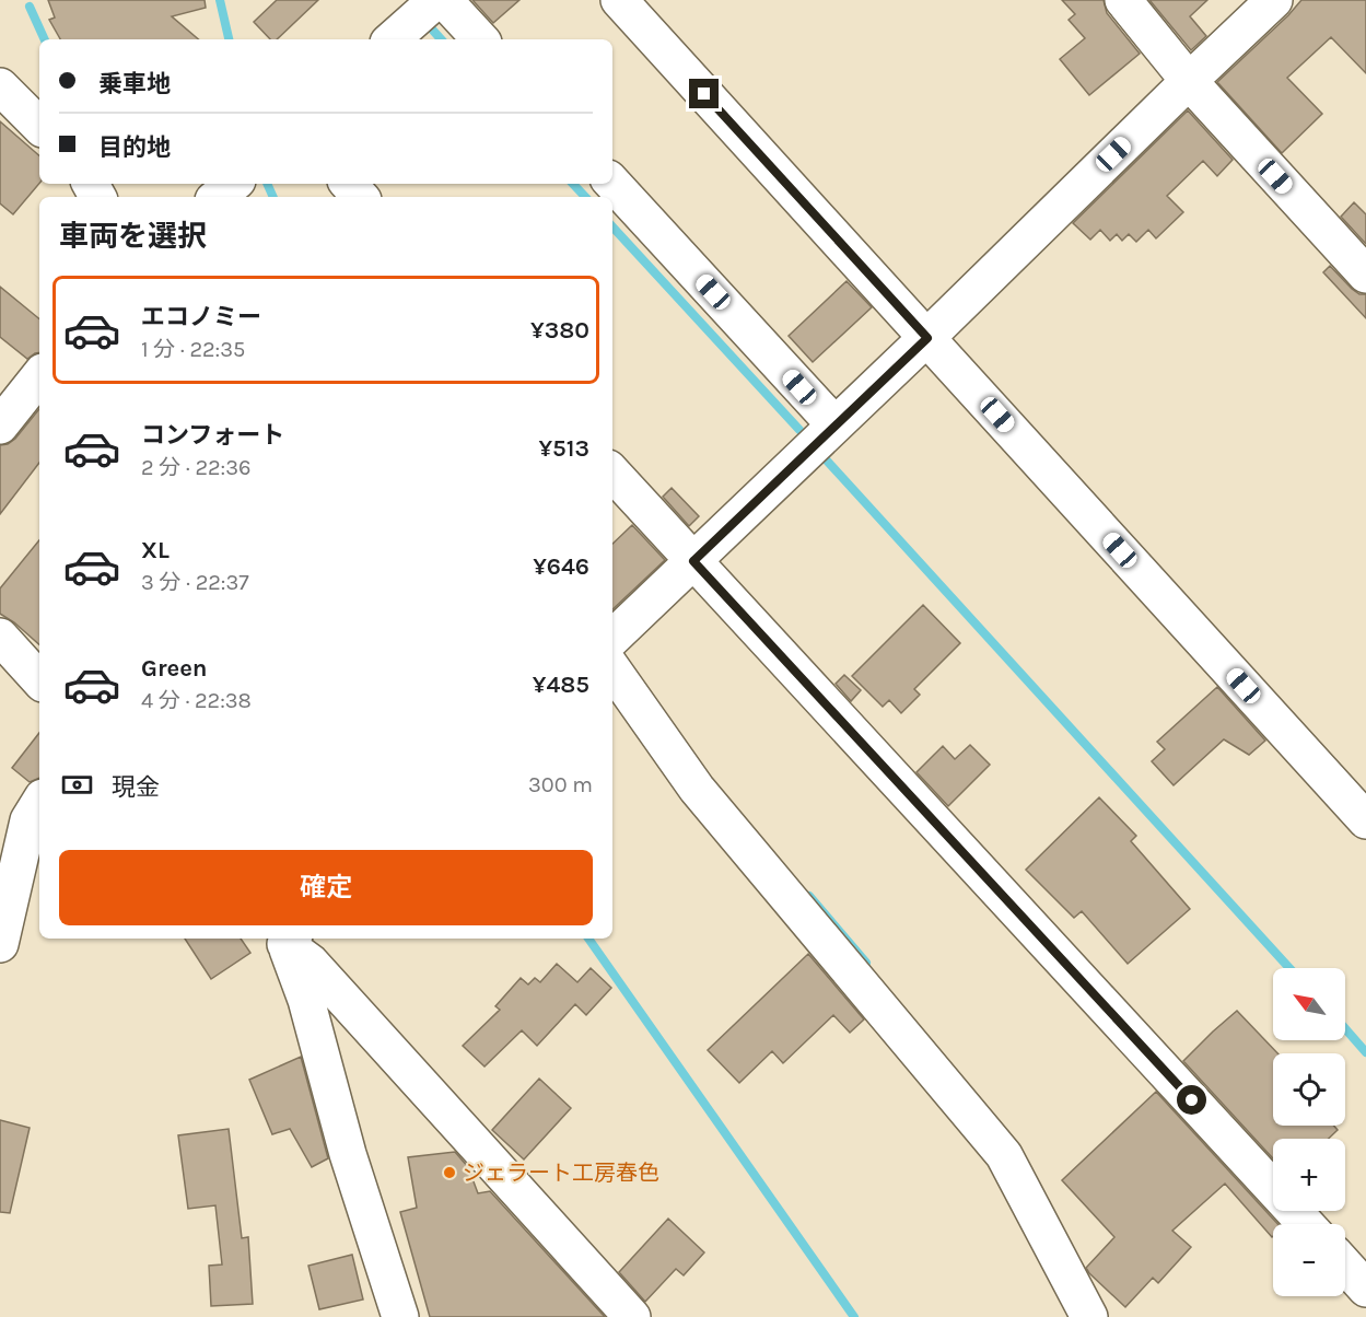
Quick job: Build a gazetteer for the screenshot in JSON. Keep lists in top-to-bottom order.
{
  "places": ["ジェラート工房春色"],
  "north": "top left",
  "page": {
    "banner": ["乗車地", "目的地"],
    "heading": "車両を選択",
    "list": [
      {
        "name": "エコノミー",
        "note": "1 分 · 22:35",
        "value": "¥380"
      },
      {
        "name": "コンフォート",
        "note": "2 分 · 22:36",
        "value": "¥513"
      },
      {
        "name": "XL",
        "note": "3 分 · 22:37",
        "value": "¥646"
      },
      {
        "name": "Green",
        "note": "4 分 · 22:38",
        "value": "¥485"
      }
    ],
    "pay": ["現金", "300 m"],
    "buttons": "確定",
    "map_buttons": ["+", "−"]
  }
}
